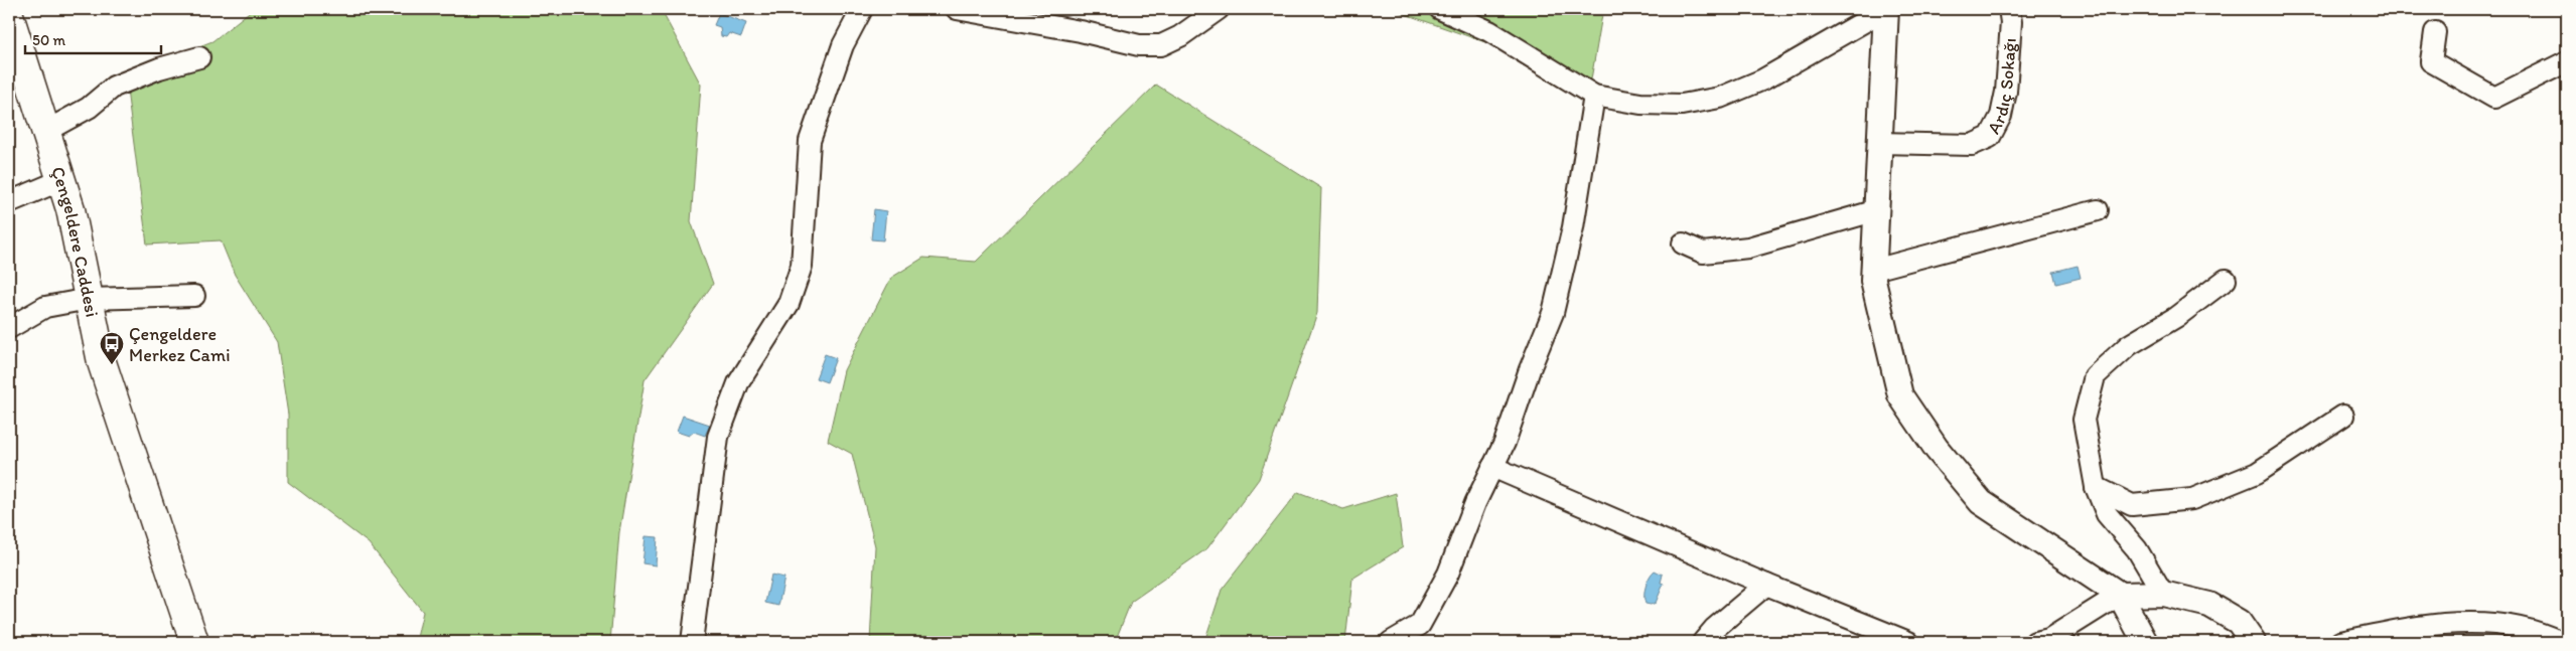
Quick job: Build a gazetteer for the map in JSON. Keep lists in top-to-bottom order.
{
  "streets": {
    "main road": ["Çengeldere Caddesi"],
    "street": ["Ardıç Sokağı"]
  },
  "places": {
    "bus stop": ["Çengeldere Merkez Cami"]
  },
  "scale_bar": "50 m"
}
